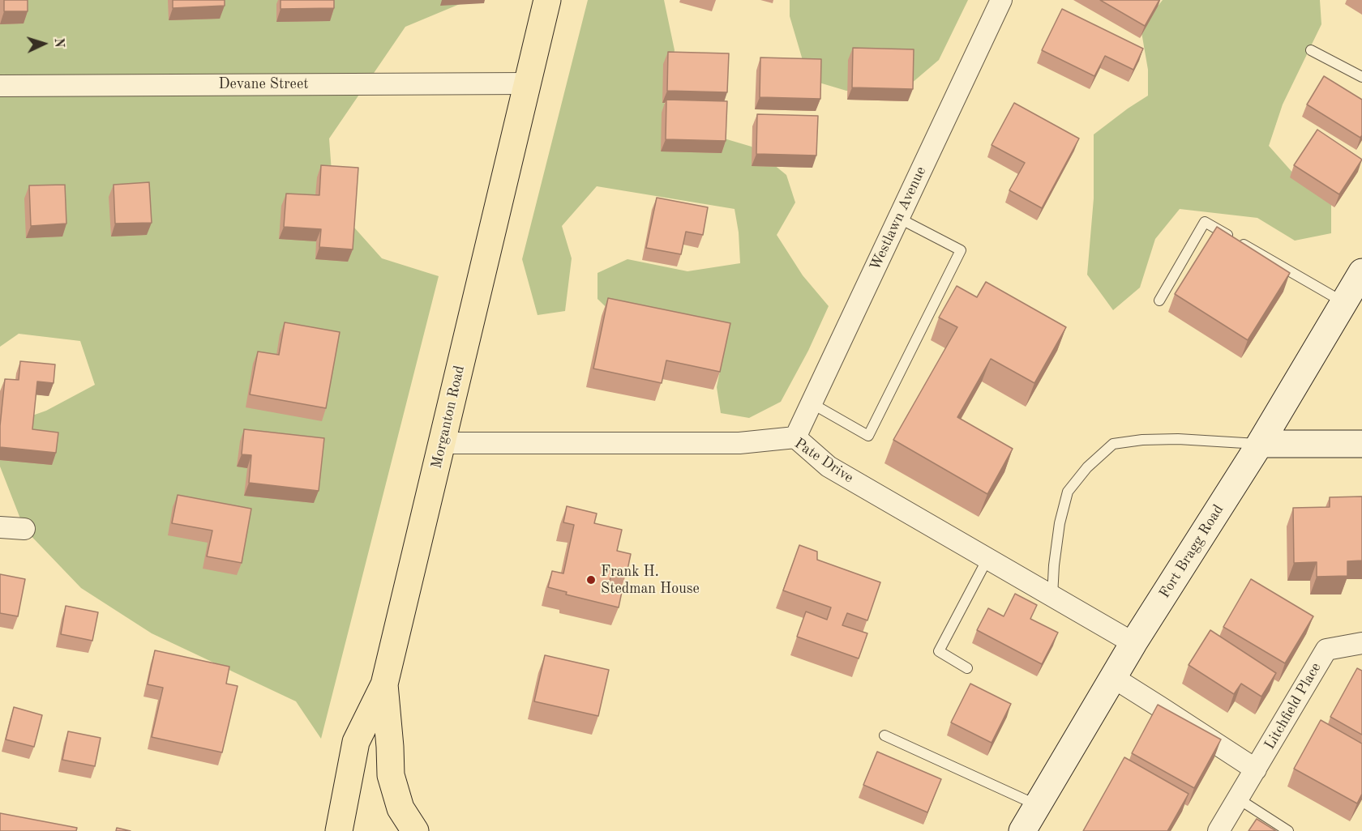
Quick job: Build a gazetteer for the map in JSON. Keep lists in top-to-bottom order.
{
  "streets": {
    "main road": ["Morganton Road", "Fort Bragg Road"],
    "street": [
      "Devane Street",
      "Westlawn Avenue",
      "Pate Drive",
      "Litchfield Place"
    ]
  },
  "crossings": [
    ["Devane Street", "Morganton Road"],
    ["Westlawn Avenue", "Pate Drive"],
    ["Morganton Road", "Pate Drive"],
    ["Pate Drive", "Fort Bragg Road"]
  ],
  "places": ["Frank H. Stedman House"],
  "north": "right"
}
